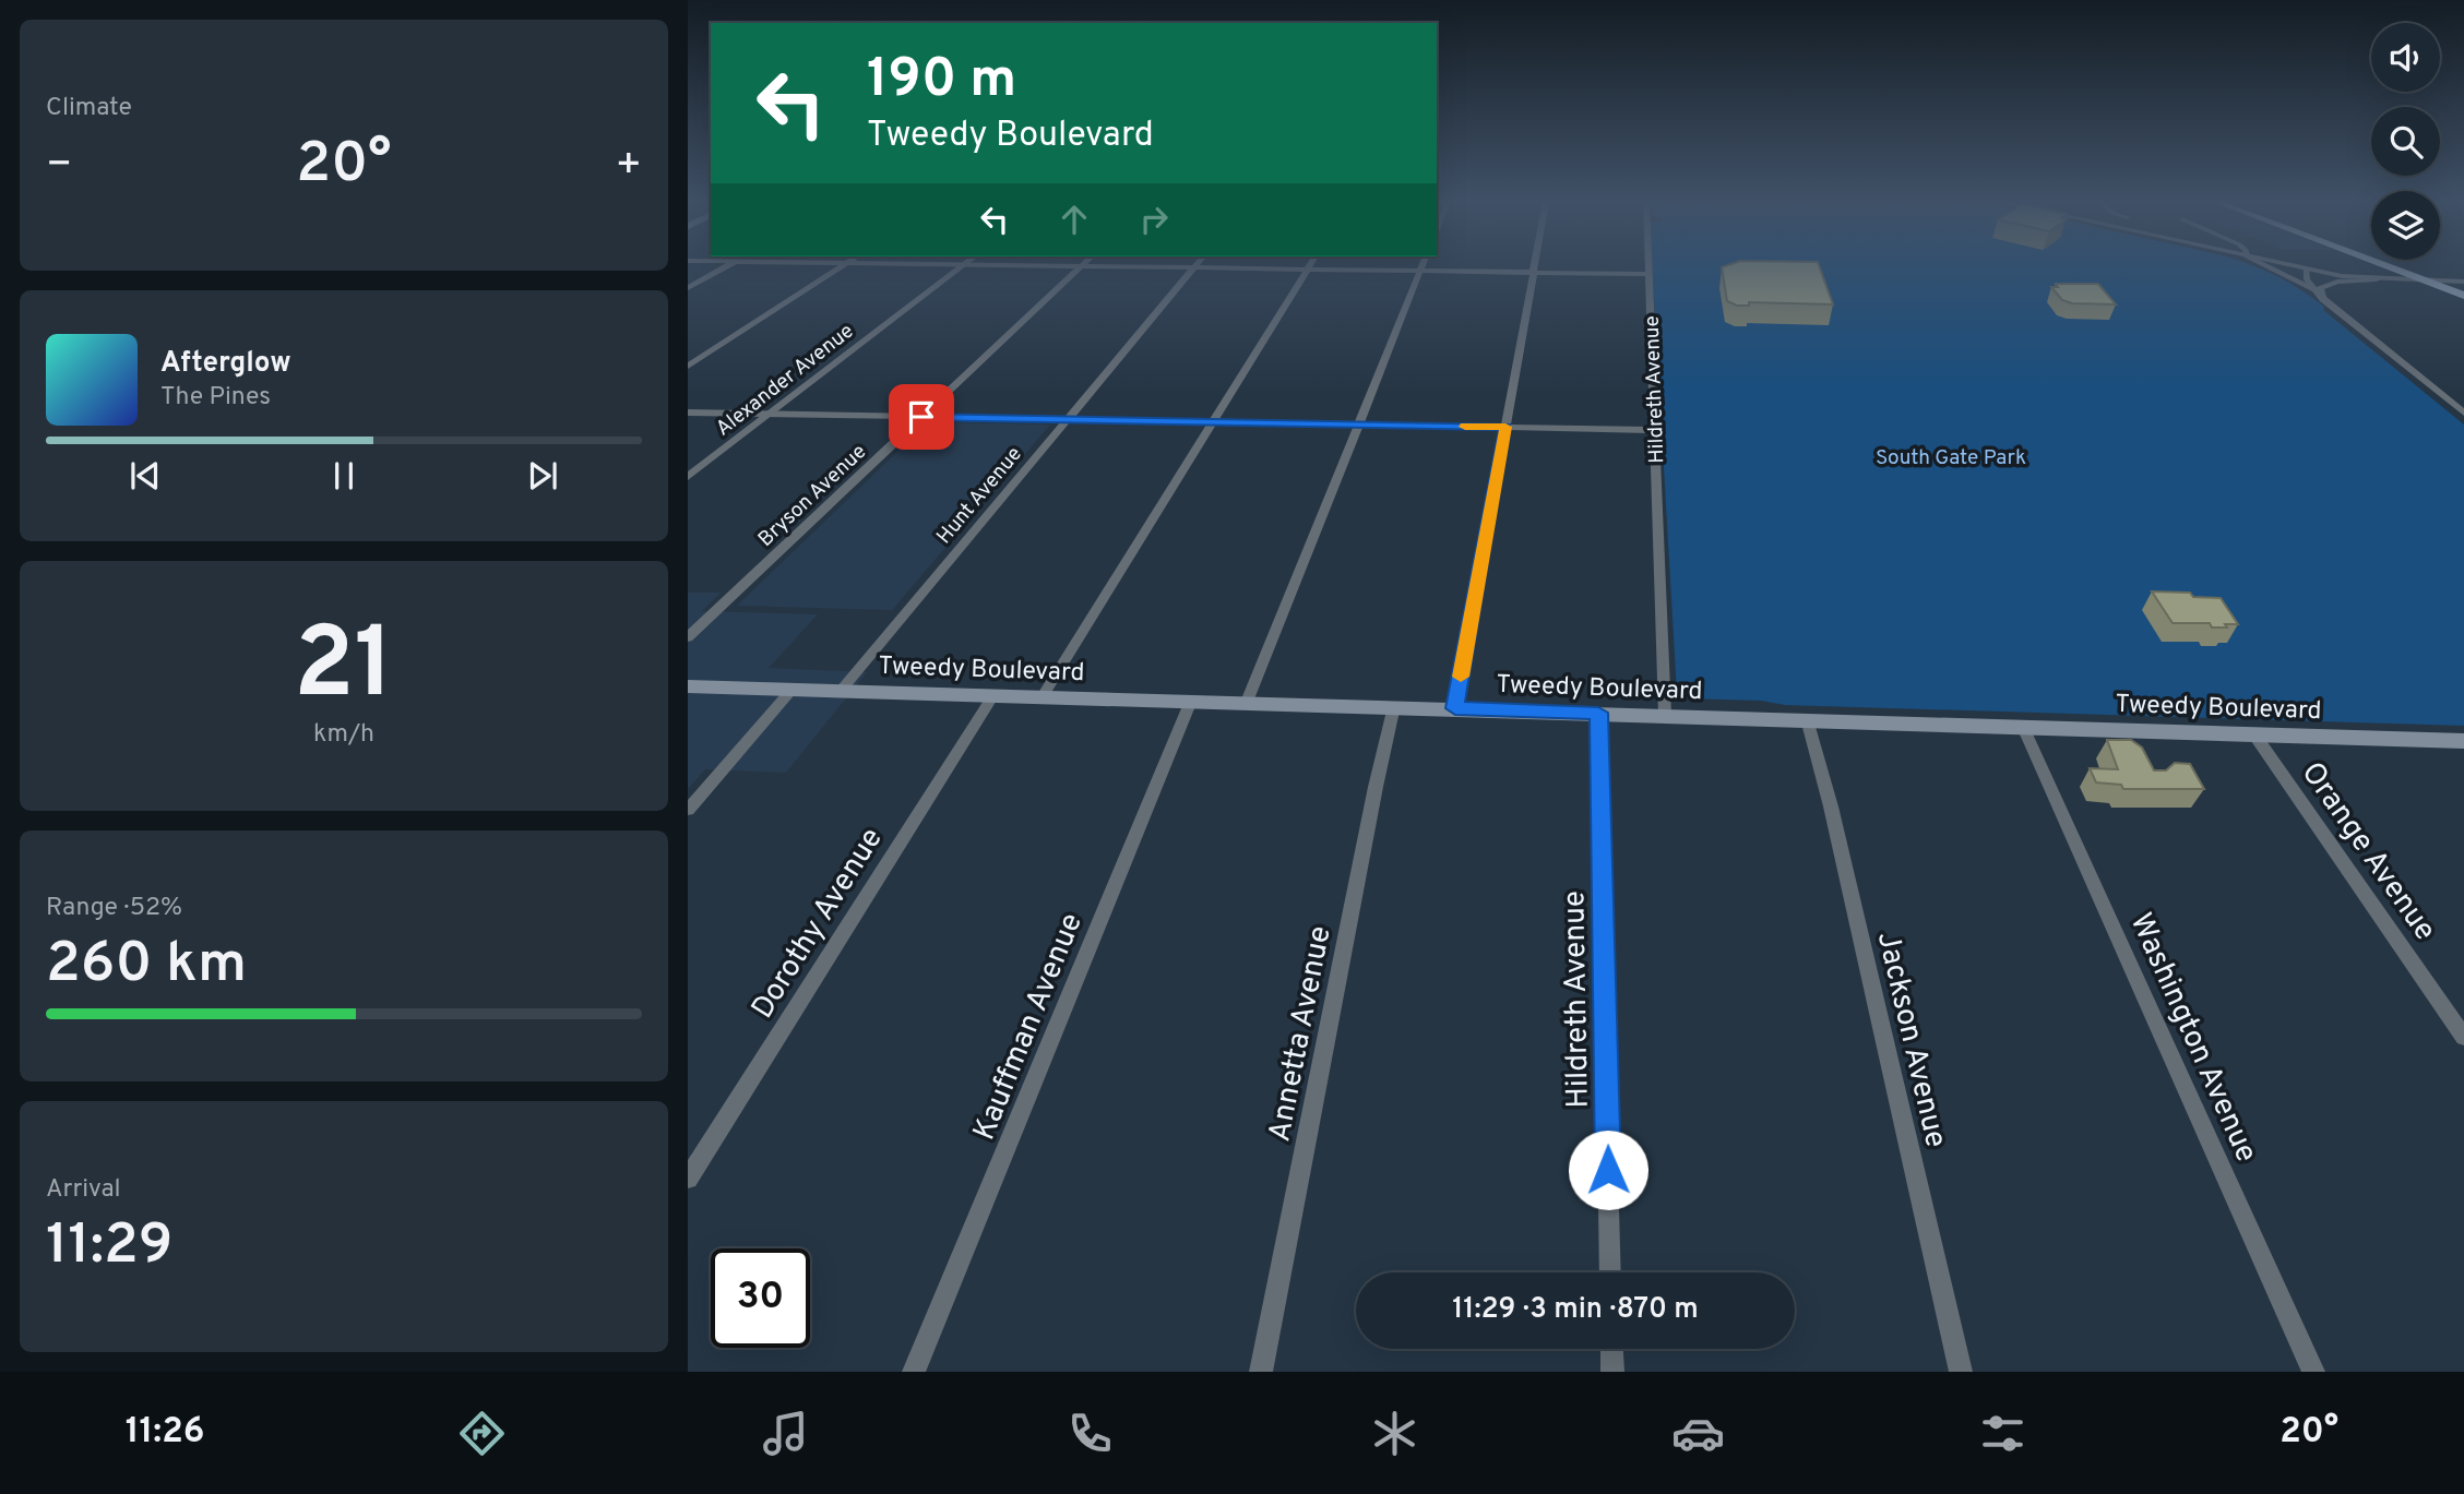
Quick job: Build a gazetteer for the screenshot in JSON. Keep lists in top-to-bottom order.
{
  "streets": {
    "main road": ["Tweedy Boulevard"],
    "street": [
      "Alexander Avenue",
      "Hildreth Avenue",
      "Bryson Avenue",
      "Hunt Avenue",
      "Orange Avenue",
      "Dorothy Avenue",
      "Kauffman Avenue",
      "Annetta Avenue",
      "Washington Avenue",
      "Jackson Avenue"
    ]
  },
  "crossings": [
    ["Hildreth Avenue", "Tweedy Boulevard"],
    ["Hunt Avenue", "Tweedy Boulevard"],
    ["Tweedy Boulevard", "Orange Avenue"],
    ["Tweedy Boulevard", "Dorothy Avenue"],
    ["Tweedy Boulevard", "Kauffman Avenue"],
    ["Tweedy Boulevard", "Annetta Avenue"],
    ["Tweedy Boulevard", "Washington Avenue"],
    ["Tweedy Boulevard", "Jackson Avenue"]
  ],
  "parks": ["South Gate Park"],
  "page": {
    "tile": [
      "Climate",
      ["21", "km/h"],
      ["Range · 52%", "260 km"],
      ["Arrival", "11:29"]
    ],
    "turn": ["190 m", "Tweedy Boulevard"],
    "heat": ["−", "20°", "+"],
    "song": ["Afterglow", "The Pines"],
    "limit": "30",
    "trip": "11:29 · 3 min · 870 m",
    "tabs": ["11:26", "20°"]
  }
}
